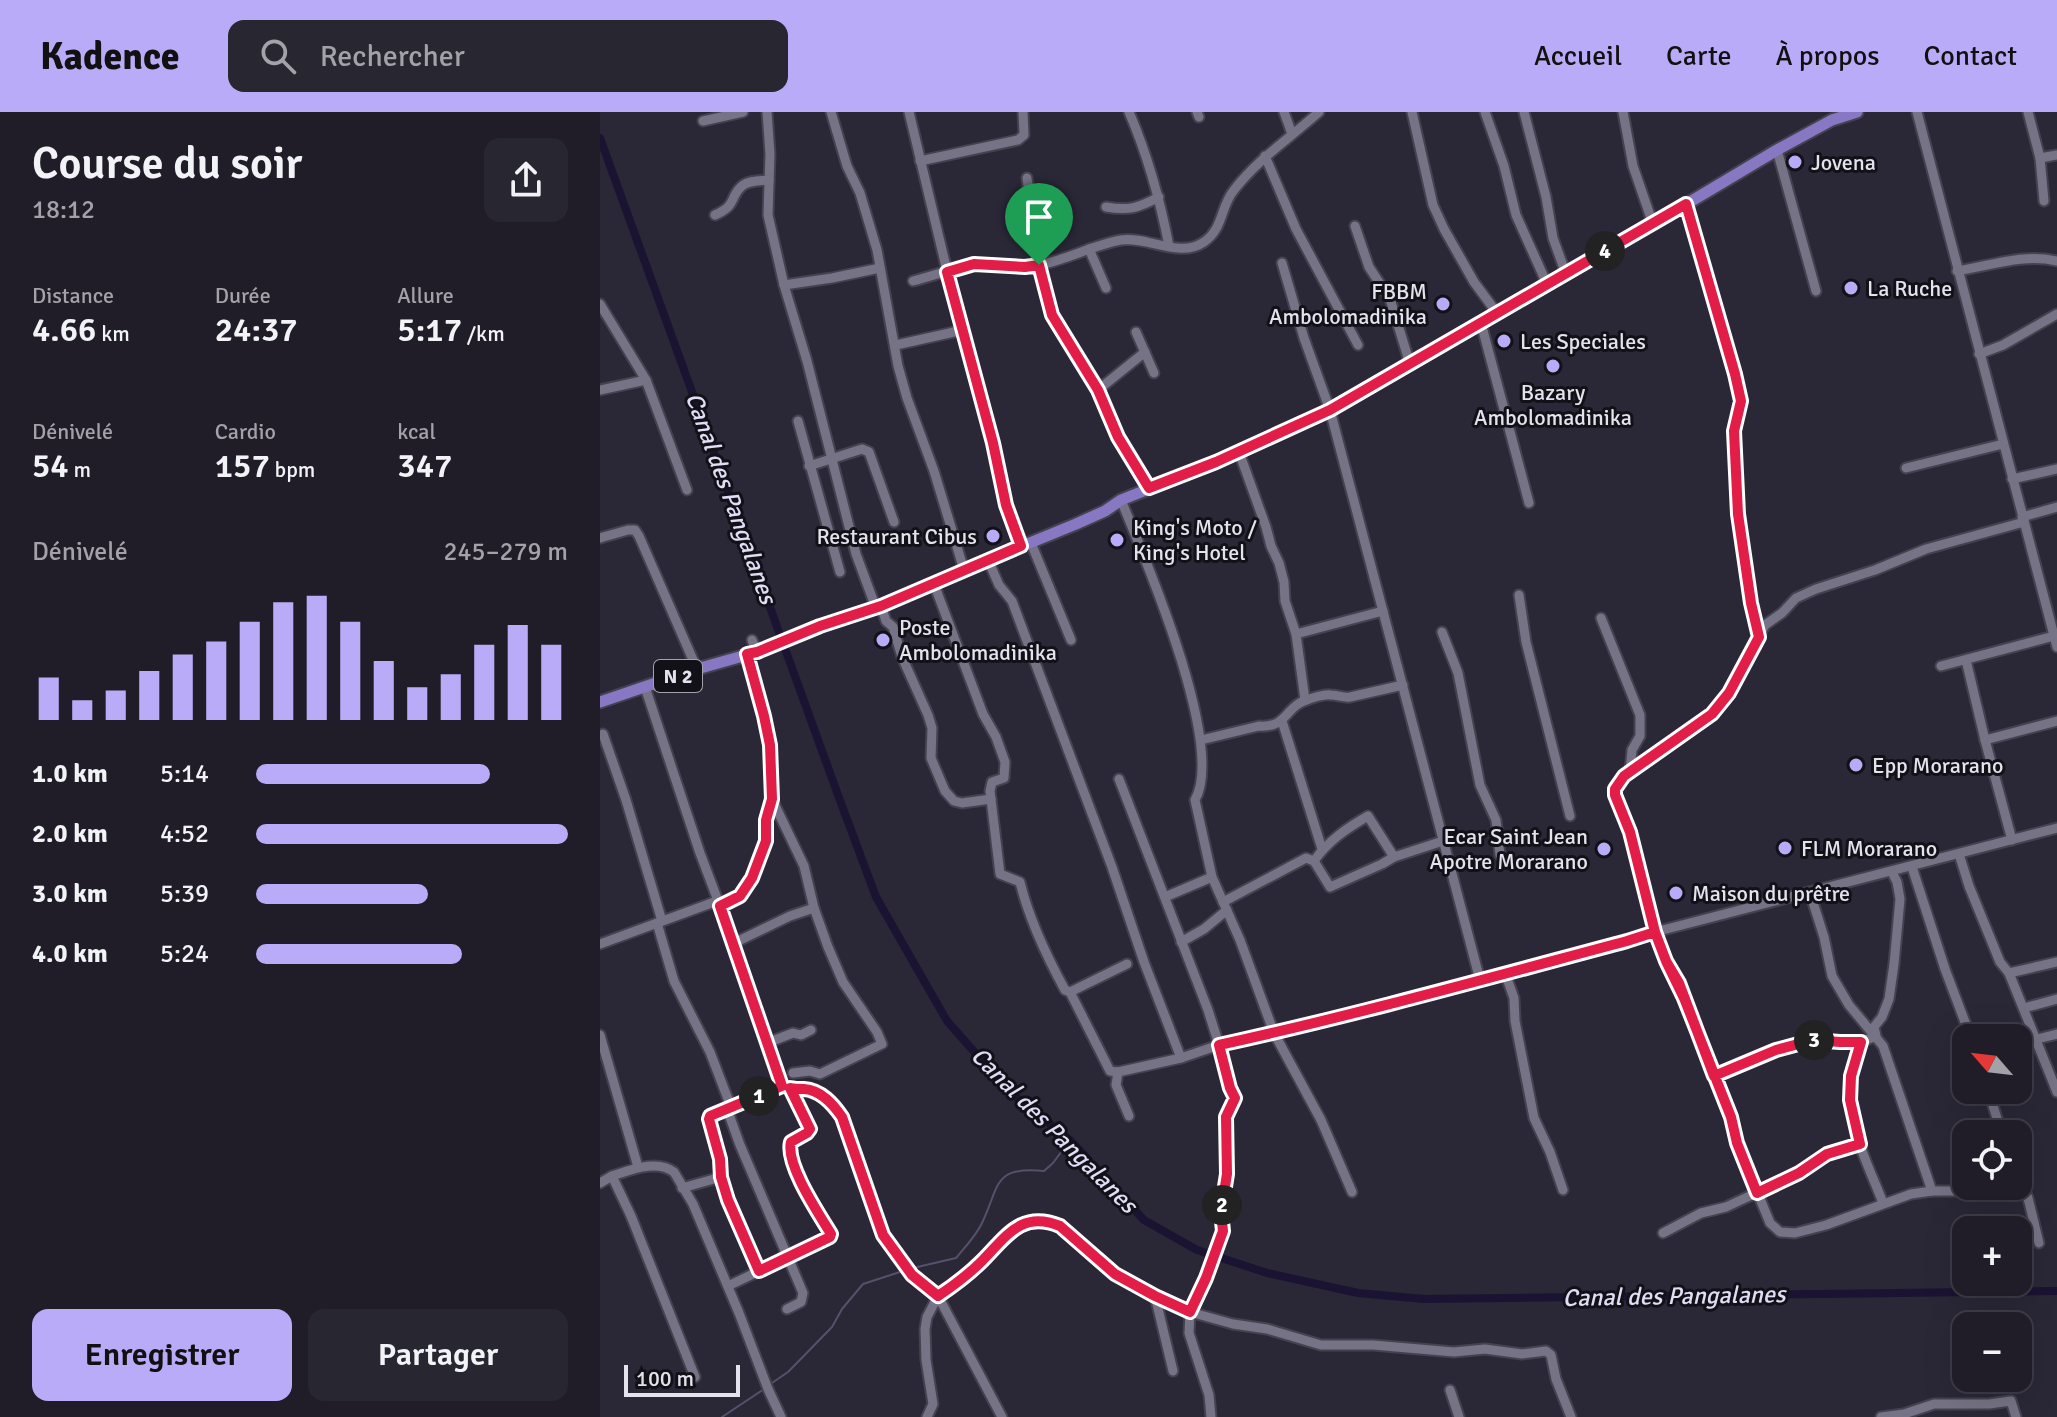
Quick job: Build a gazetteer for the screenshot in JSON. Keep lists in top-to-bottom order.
{
  "streets": {
    "main road": ["N 2"]
  },
  "water": ["Canal des Pangalanes"],
  "places": [
    "Jovena",
    "La Ruche",
    "FBBM Ambolomadinika",
    "Les Speciales",
    "Bazary Ambolomadinika",
    "Restaurant Cibus",
    "King's Moto / King's Hotel",
    "Poste Ambolomadinika",
    "Epp Morarano",
    "FLM Morarano",
    "Ecar Saint Jean Apotre Morarano",
    "Maison du prêtre"
  ],
  "scale_bar": "100 m",
  "north": "top left",
  "page": {
    "header": "Kadence",
    "search": "Rechercher",
    "nav": [
      "Accueil",
      "Carte",
      "À propos",
      "Contact"
    ],
    "heading": ["Course du soir", "18:12"],
    "pins": [
      "4",
      "3",
      "1",
      "2"
    ],
    "stats": [
      ["Distance", "4.66 km"],
      ["Durée", "24:37"],
      ["Allure", "5:17 /km"],
      ["Dénivelé", "54 m"],
      ["Cardio", "157 bpm"],
      ["kcal", "347"]
    ],
    "chart": ["Dénivelé", "245–279 m"],
    "list": [
      {
        "name": "1.0 km",
        "note": "5:14"
      },
      {
        "name": "2.0 km",
        "note": "4:52"
      },
      {
        "name": "3.0 km",
        "note": "5:39"
      },
      {
        "name": "4.0 km",
        "note": "5:24"
      }
    ],
    "map_buttons": ["+", "−"],
    "buttons": ["Enregistrer", "Partager"],
    "scale": "100 m"
  }
}
